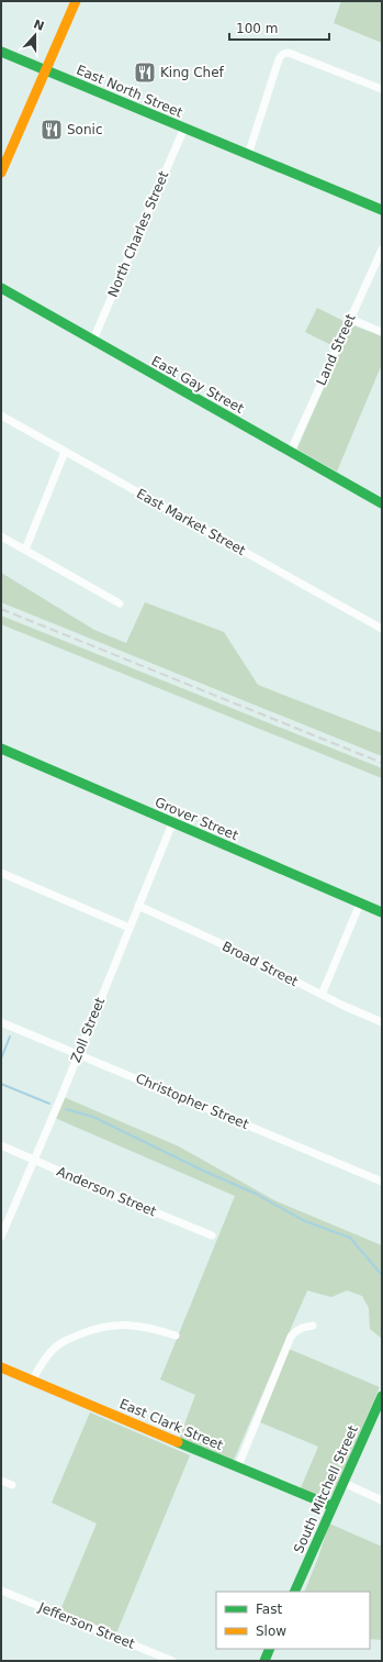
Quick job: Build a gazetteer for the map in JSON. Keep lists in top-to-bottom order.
{
  "streets": {
    "street": [
      "East North Street",
      "North Charles Street",
      "Land Street",
      "East Gay Street",
      "East Market Street",
      "Grover Street",
      "Broad Street",
      "Zoll Street",
      "Christopher Street",
      "Anderson Street",
      "East Clark Street",
      "South Mitchell Street",
      "Jefferson Street"
    ]
  },
  "crossings": [
    ["East North Street", "North Charles Street"],
    ["North Charles Street", "East Gay Street"],
    ["Land Street", "East Gay Street"],
    ["Grover Street", "Zoll Street"],
    ["Broad Street", "Zoll Street"],
    ["Zoll Street", "Christopher Street"],
    ["Zoll Street", "Anderson Street"],
    ["East Clark Street", "South Mitchell Street"]
  ],
  "places": {
    "restaurant": ["King Chef", "Sonic"]
  },
  "legend": ["Fast", "Slow"],
  "scale_bar": "100 m",
  "north": "top"
}
